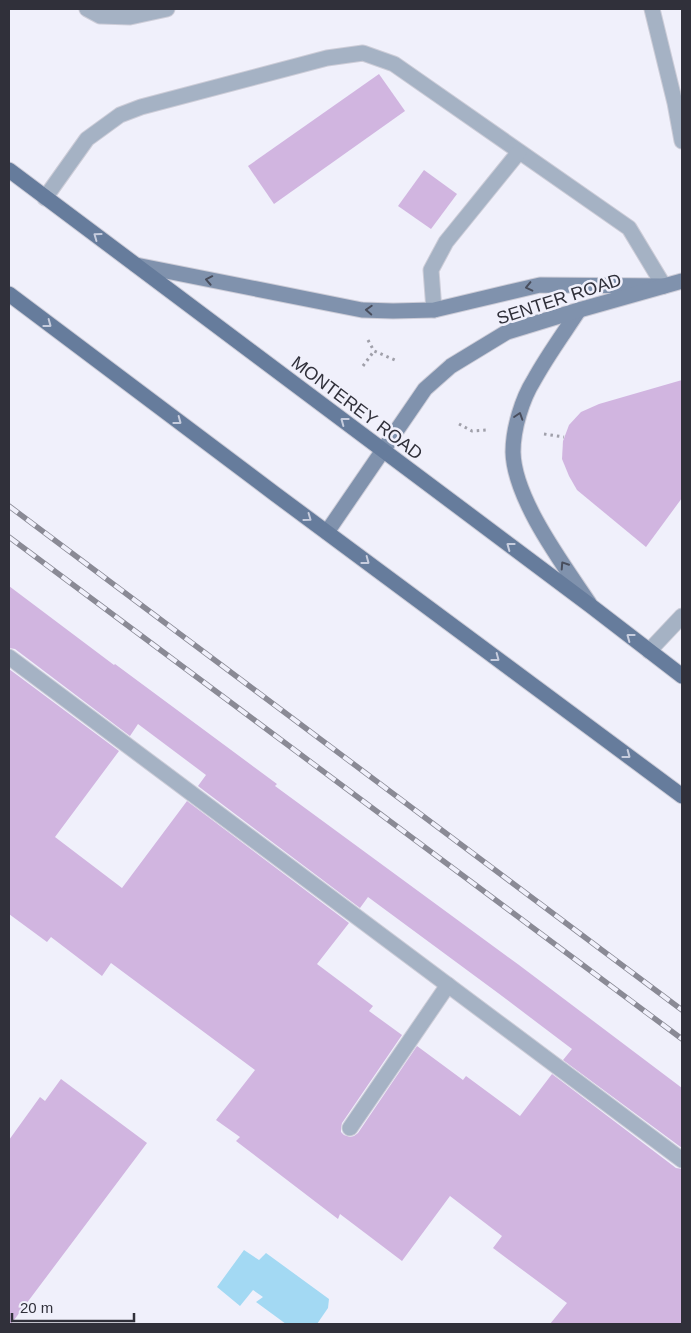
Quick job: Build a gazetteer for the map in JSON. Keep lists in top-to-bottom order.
{
  "streets": {
    "main road": ["SENTER ROAD", "MONTEREY ROAD"]
  },
  "crossings": [
    ["SENTER ROAD", "MONTEREY ROAD"]
  ],
  "scale_bar": "20 m"
}
